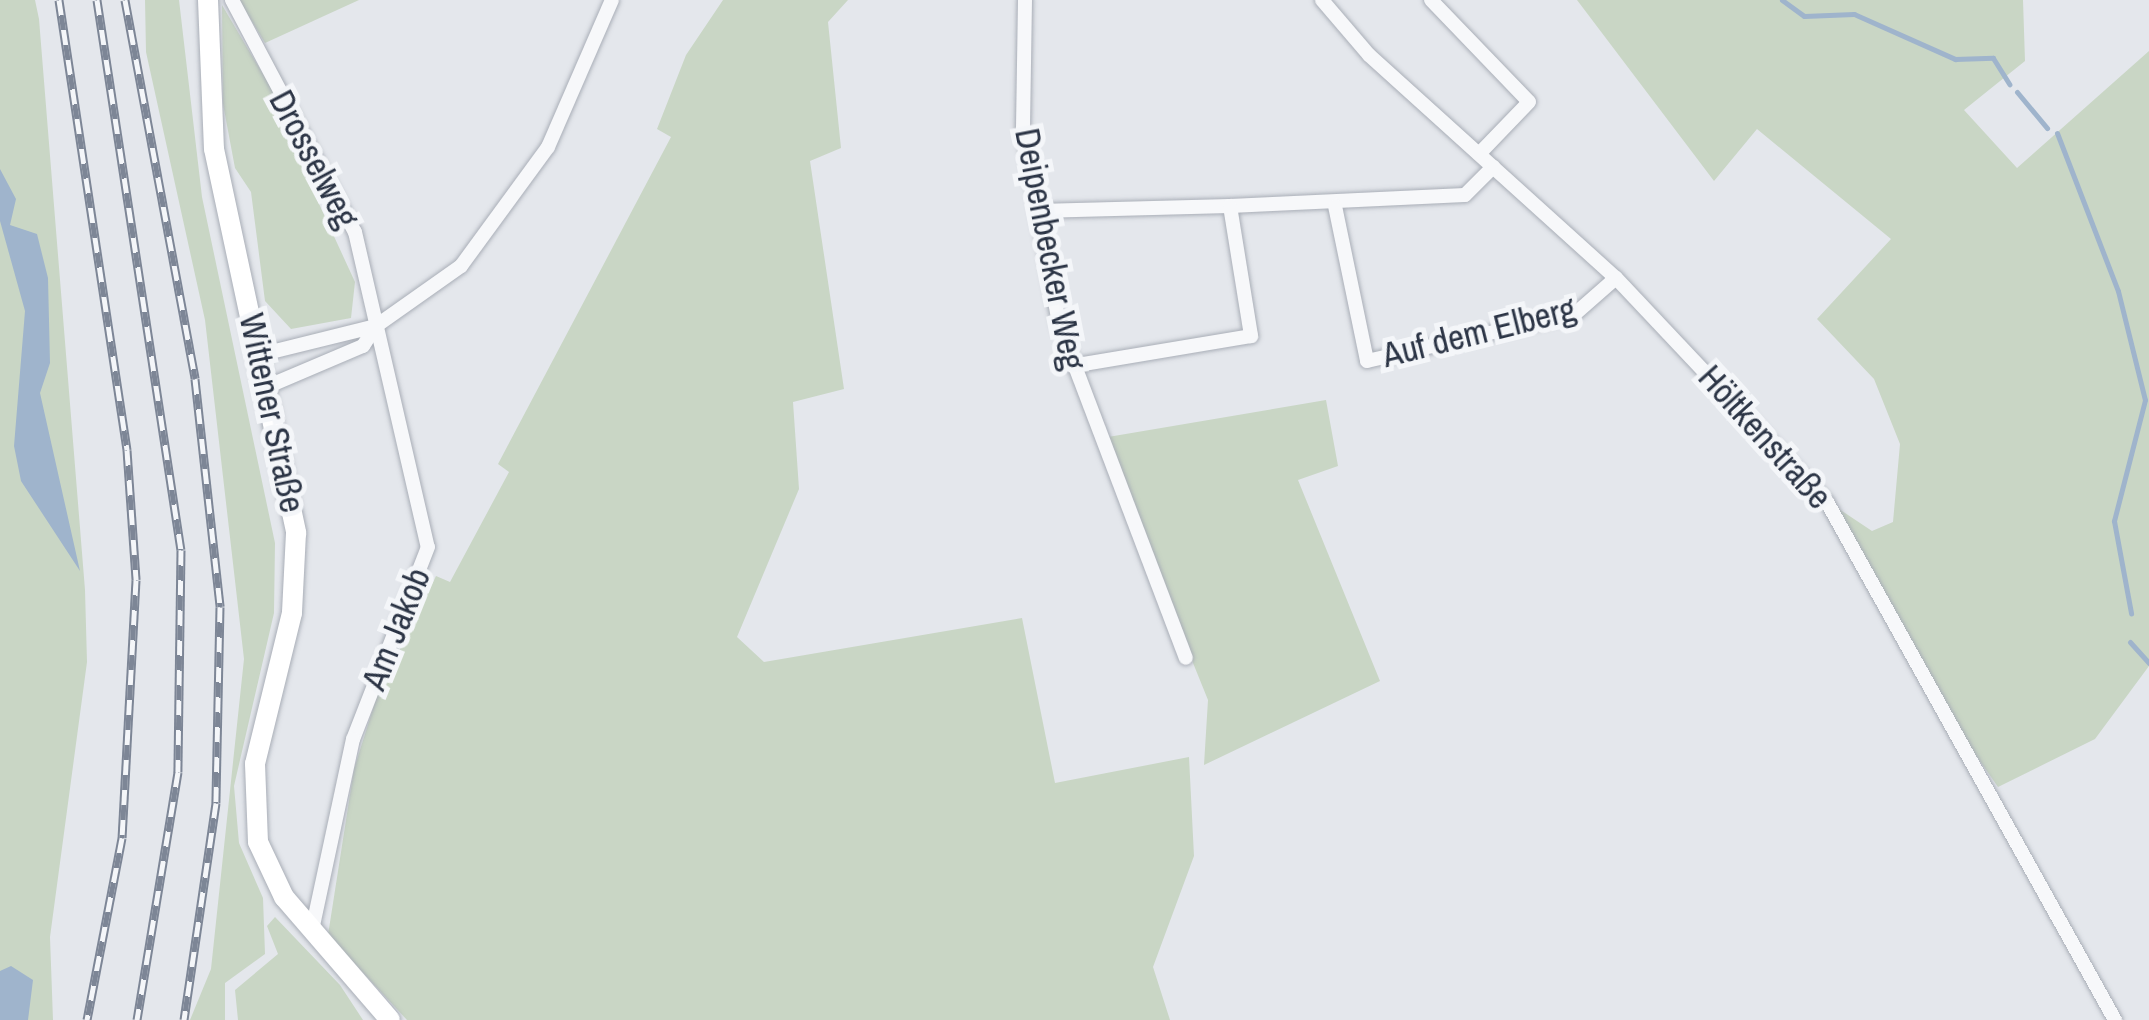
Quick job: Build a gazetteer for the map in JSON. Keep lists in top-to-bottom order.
{
  "streets": {
    "main road": ["Wittener Straße"],
    "street": [
      "Drosselweg",
      "Deipenbecker Weg",
      "Auf dem Elberg",
      "Höltkenstraße",
      "Am Jakob"
    ]
  },
  "crossings": [
    ["Drosselweg", "Am Jakob"],
    ["Auf dem Elberg", "Höltkenstraße"],
    ["Wittener Straße", "Am Jakob"]
  ]
}
